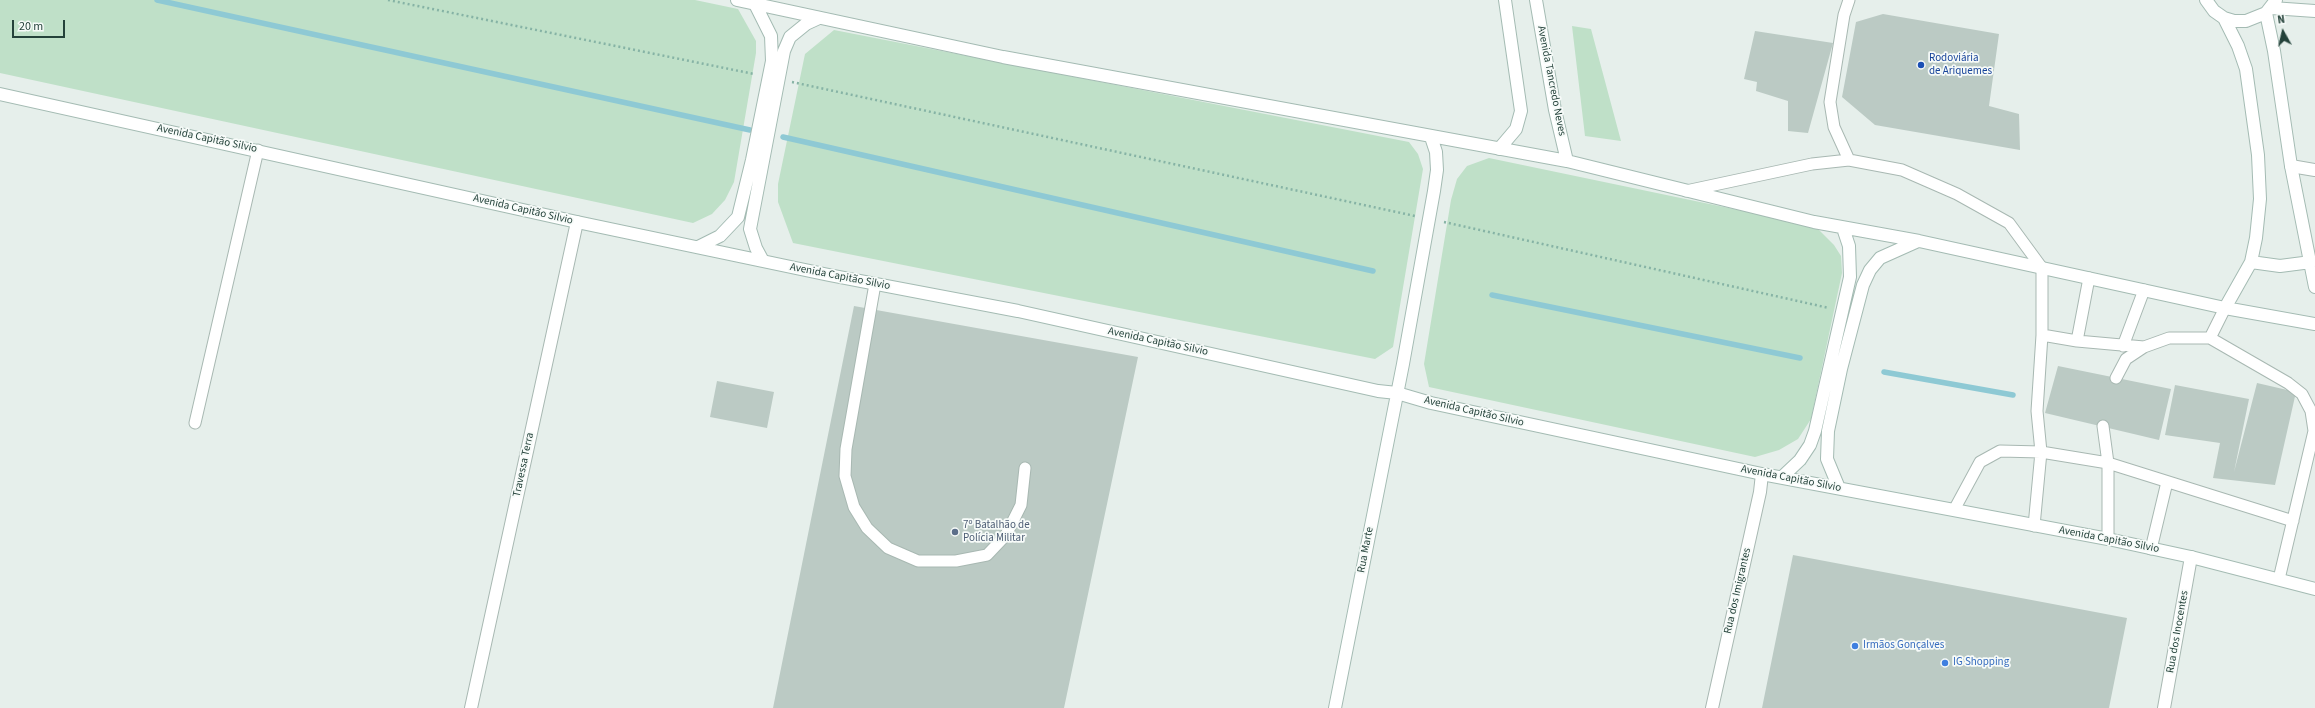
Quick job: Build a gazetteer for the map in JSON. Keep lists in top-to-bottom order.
{
  "streets": {
    "main road": [
      "Avenida Tancredo Neves",
      "Avenida Capitão Silvio",
      "Travessa Terra",
      "Rua Marte",
      "Rua dos Imigrantes",
      "Rua dos Inocentes"
    ]
  },
  "crossings": [
    ["Avenida Capitão Silvio", "Travessa Terra"],
    ["Avenida Capitão Silvio", "Rua Marte"],
    ["Avenida Capitão Silvio", "Rua dos Imigrantes"],
    ["Avenida Capitão Silvio", "Rua dos Inocentes"]
  ],
  "places": [
    "Rodoviária de Ariquemes",
    "7º Batalhão de Polícia Militar",
    "Irmãos Gonçalves",
    "IG Shopping"
  ],
  "scale_bar": "20 m",
  "north": "top"
}
